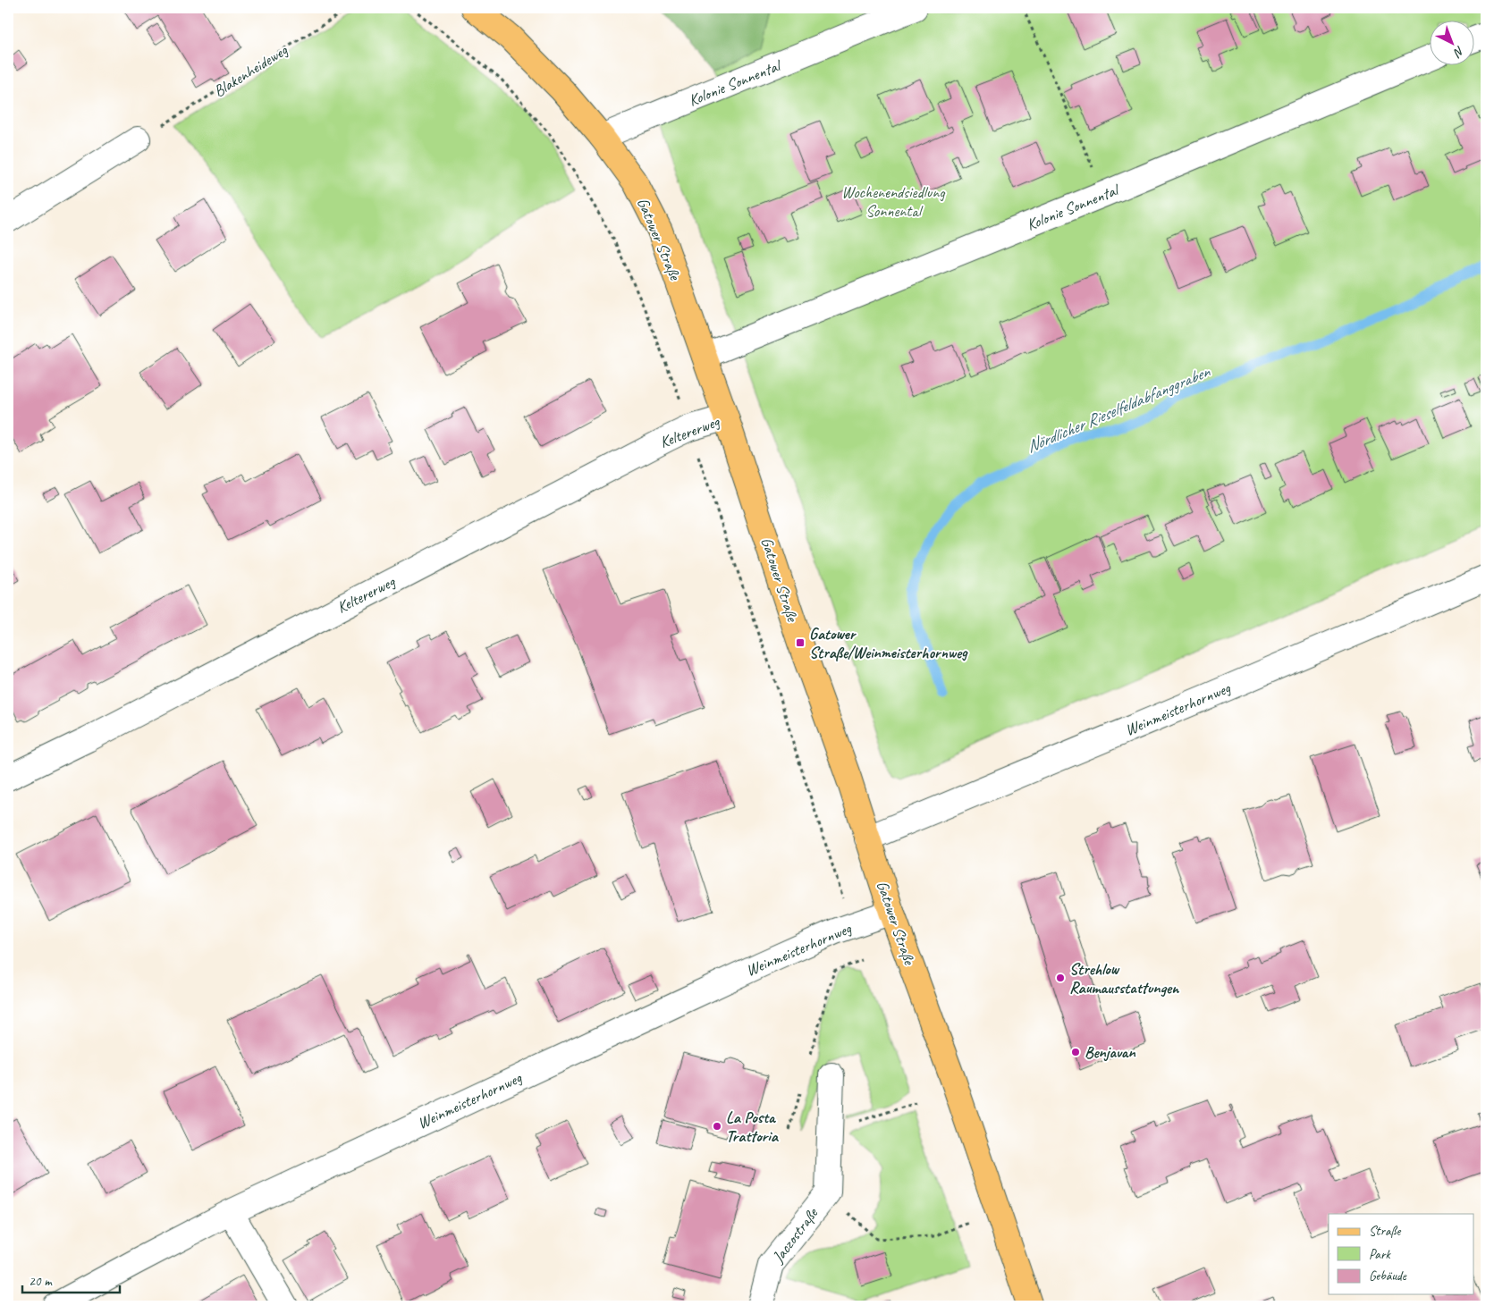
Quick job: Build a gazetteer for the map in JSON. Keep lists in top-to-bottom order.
{
  "streets": {
    "main road": ["Gatower Straße"],
    "street": [
      "Kolonie Sonnental",
      "Keltererweg",
      "Weinmeisterhornweg",
      "Jaczostraße"
    ],
    "path": ["Blakenheideweg"]
  },
  "crossings": [
    ["Kolonie Sonnental", "Gatower Straße"],
    ["Gatower Straße", "Keltererweg"],
    ["Gatower Straße", "Weinmeisterhornweg"]
  ],
  "water": ["Nördlicher Rieselfeldabfanggraben"],
  "parks": ["Wochenendsiedlung Sonnental"],
  "places": {
    "transit": ["Gatower Straße/Weinmeisterhornweg"],
    "other": ["Strehlow Raumausstattungen", "Benjavan", "La Posta Trattoria"]
  },
  "legend": ["Straße", "Park", "Gebäude"],
  "scale_bar": "20 m",
  "north": "bottom right"
}
